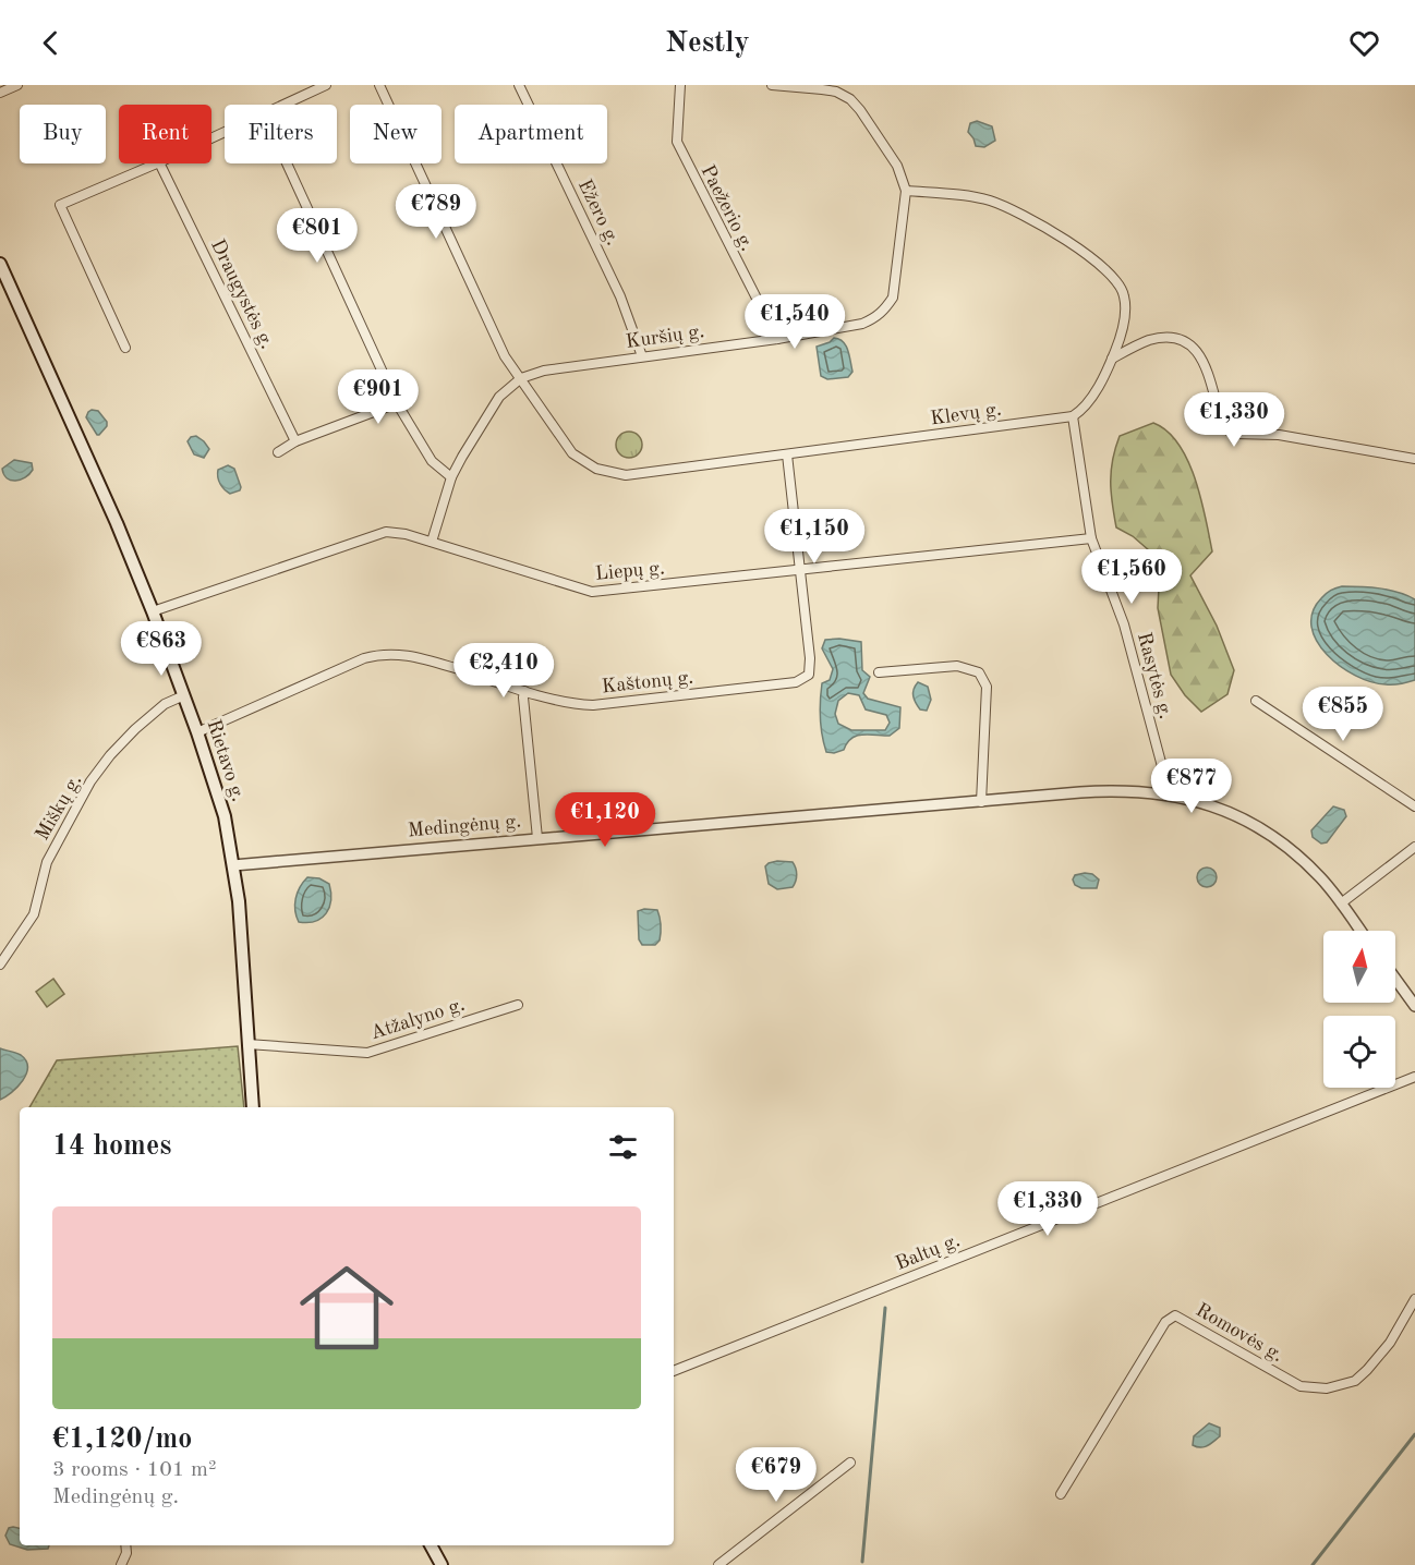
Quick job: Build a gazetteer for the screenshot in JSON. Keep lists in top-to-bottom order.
{
  "streets": {
    "main road": ["Rietavo g."],
    "street": [
      "Paežerio g.",
      "Ežero g.",
      "Draugystės g.",
      "Kuršių g.",
      "Klevų g.",
      "Liepų g.",
      "Rasytės g.",
      "Kaštonų g.",
      "Miškų g.",
      "Medingėnų g.",
      "Atžalyno g.",
      "Baltų g.",
      "Romovės g."
    ]
  },
  "crossings": [
    ["Paežerio g.", "Kuršių g."],
    ["Ežero g.", "Kuršių g."],
    ["Kuršių g.", "Klevų g."],
    ["Kuršių g.", "Liepų g."],
    ["Klevų g.", "Rasytės g."],
    ["Liepų g.", "Rasytės g."],
    ["Liepų g.", "Kaštonų g."],
    ["Liepų g.", "Rietavo g."],
    ["Rasytės g.", "Medingėnų g."],
    ["Kaštonų g.", "Rietavo g."],
    ["Rietavo g.", "Miškų g."],
    ["Rietavo g.", "Medingėnų g."],
    ["Rietavo g.", "Atžalyno g."]
  ],
  "north": "top",
  "page": {
    "header": "Nestly",
    "chip": [
      "Buy",
      "Rent",
      "Filters",
      "New",
      "Apartment"
    ],
    "price": [
      "€789",
      "€801",
      "€1,540",
      "€901",
      "€1,330",
      "€1,150",
      "€1,560",
      "€863",
      "€2,410",
      "€855",
      "€877",
      "€1,120",
      "€1,330",
      "€679"
    ],
    "heading": "14 homes",
    "list": [
      {
        "name": "€1,120/mo",
        "note": "3 rooms · 101 m² · Medingėnų g."
      }
    ]
  }
}
